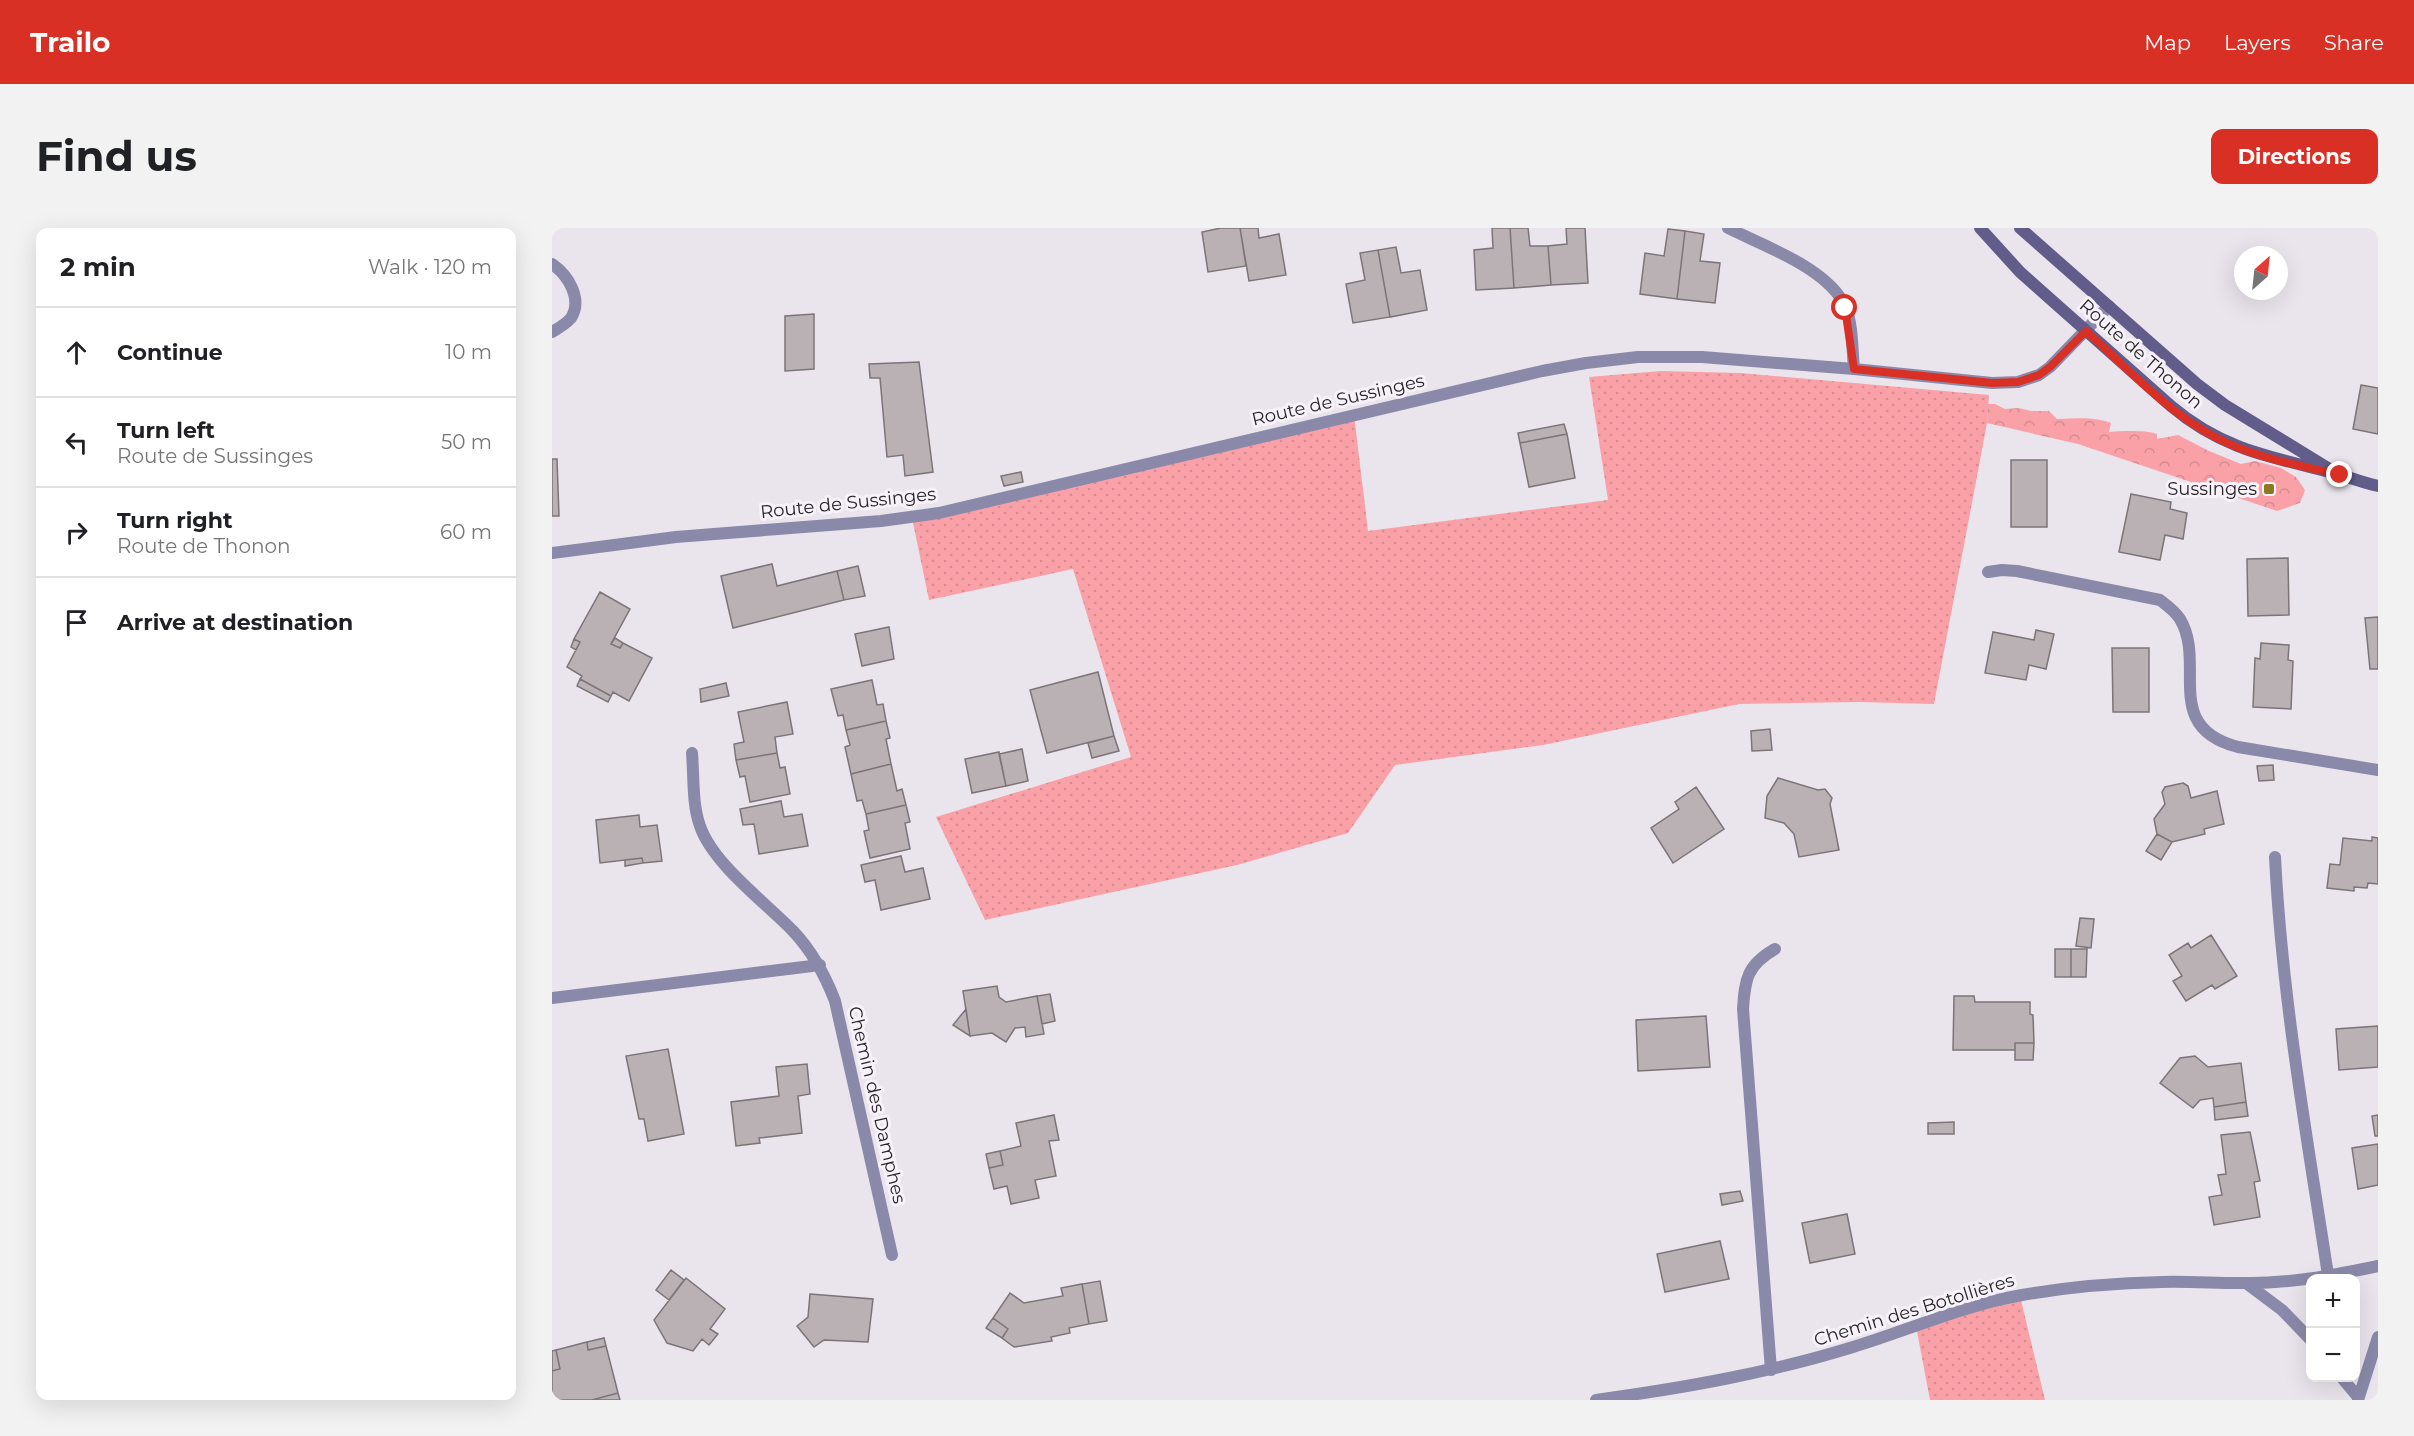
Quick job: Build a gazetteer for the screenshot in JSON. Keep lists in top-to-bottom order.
{
  "streets": {
    "main road": ["Route de Thonon"],
    "street": ["Route de Sussinges", "Chemin des Damphes", "Chemin des Botollières"]
  },
  "crossings": [
    ["Route de Thonon", "Route de Sussinges"]
  ],
  "places": {
    "transit": ["Sussinges"]
  },
  "north": "top right",
  "page": {
    "header": "Trailo",
    "nav": ["Map", "Layers", "Share"],
    "buttons": "Directions",
    "title": "Find us",
    "heading": ["2 min", "Walk · 120 m"],
    "list": [
      ["Continue", "10 m"],
      ["Turn left", "Route de Sussinges", "50 m"],
      ["Turn right", "Route de Thonon", "60 m"],
      "Arrive at destination"
    ],
    "map_buttons": ["+", "−"]
  }
}
